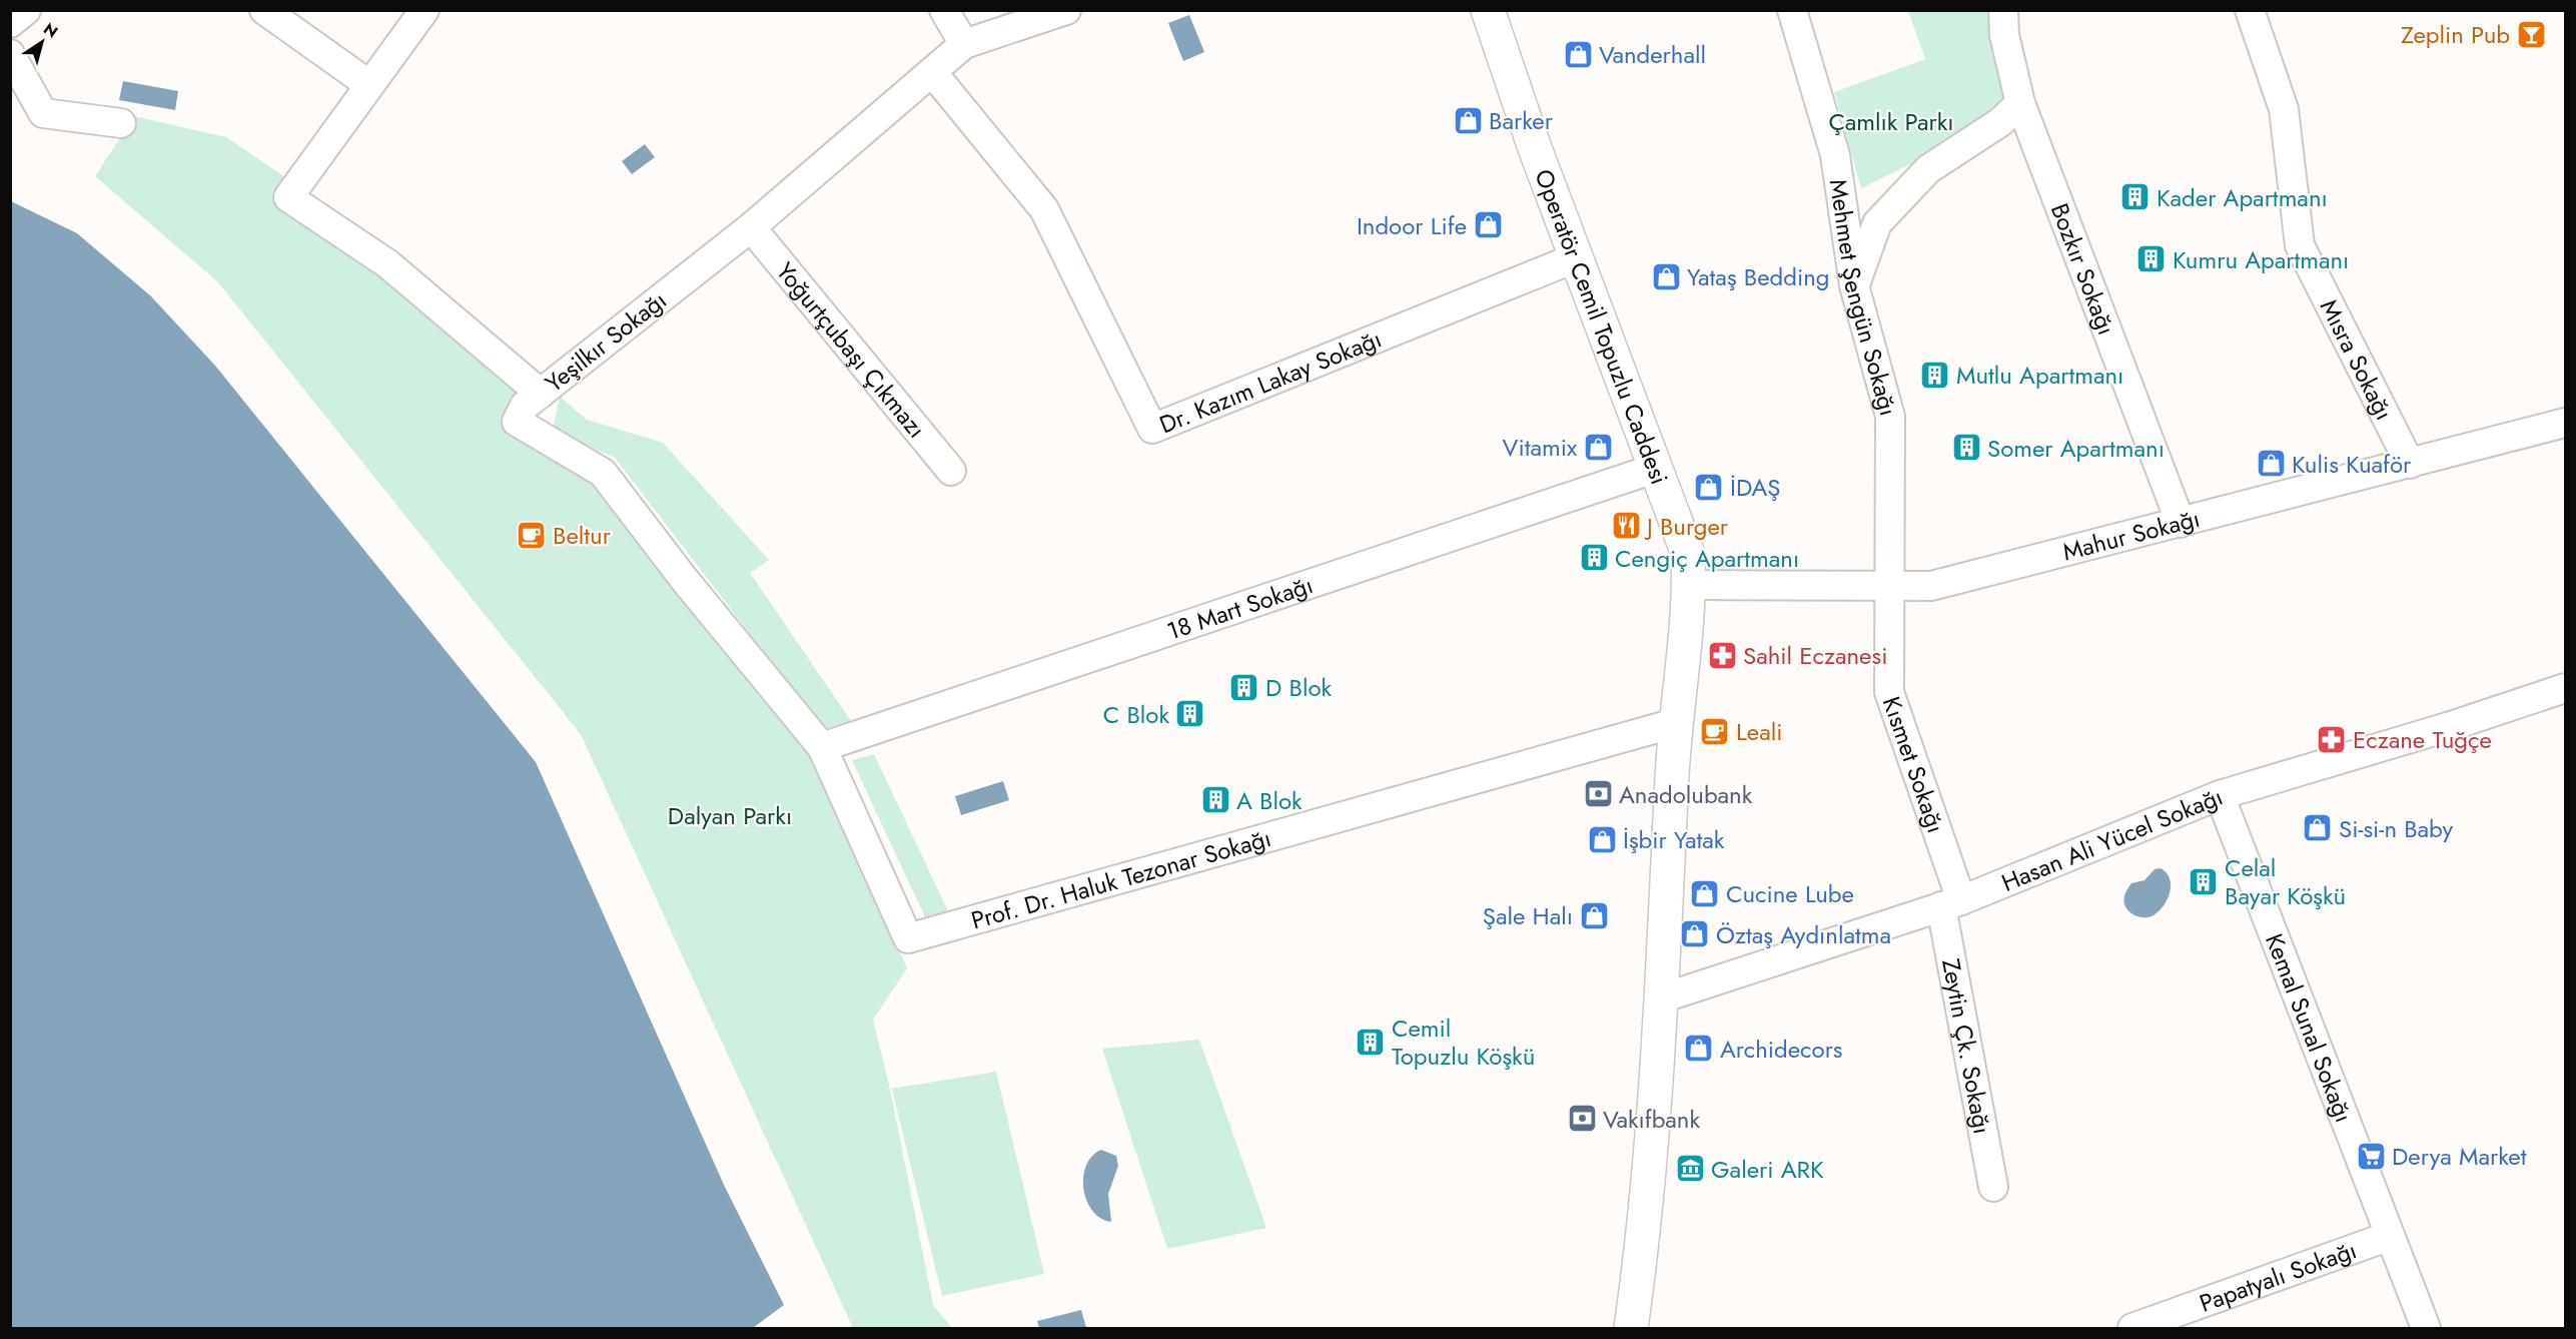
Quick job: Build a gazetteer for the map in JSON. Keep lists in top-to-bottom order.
{
  "streets": {
    "main road": ["Operatör Cemil Topuzlu Caddesi"],
    "street": [
      "Bozkır Sokağı",
      "Mehmet Şengün Sokağı",
      "Yeşilkır Sokağı",
      "Yoğurtçubaşı Çıkmazı",
      "Mısra Sokağı",
      "Dr. Kazım Lakay Sokağı",
      "Mahur Sokağı",
      "18 Mart Sokağı",
      "Kısmet Sokağı",
      "Hasan Ali Yücel Sokağı",
      "Prof. Dr. Haluk Tezonar Sokağı",
      "Kemal Sunal Sokağı",
      "Zeytin Çk. Sokağı",
      "Papatyalı Sokağı"
    ]
  },
  "crossings": [
    ["Bozkır Sokağı", "Mahur Sokağı"],
    ["Mehmet Şengün Sokağı", "Mahur Sokağı"],
    ["Mehmet Şengün Sokağı", "Kısmet Sokağı"],
    ["Operatör Cemil Topuzlu Caddesi", "Dr. Kazım Lakay Sokağı"],
    ["Operatör Cemil Topuzlu Caddesi", "Mahur Sokağı"],
    ["Operatör Cemil Topuzlu Caddesi", "18 Mart Sokağı"],
    ["Operatör Cemil Topuzlu Caddesi", "Hasan Ali Yücel Sokağı"],
    ["Operatör Cemil Topuzlu Caddesi", "Prof. Dr. Haluk Tezonar Sokağı"],
    ["Yeşilkır Sokağı", "Yoğurtçubaşı Çıkmazı"],
    ["Yeşilkır Sokağı", "Dr. Kazım Lakay Sokağı"],
    ["Yeşilkır Sokağı", "18 Mart Sokağı"],
    ["Yeşilkır Sokağı", "Prof. Dr. Haluk Tezonar Sokağı"],
    ["Mısra Sokağı", "Mahur Sokağı"],
    ["Mahur Sokağı", "Kısmet Sokağı"],
    ["18 Mart Sokağı", "Prof. Dr. Haluk Tezonar Sokağı"],
    ["Kısmet Sokağı", "Hasan Ali Yücel Sokağı"],
    ["Kısmet Sokağı", "Zeytin Çk. Sokağı"],
    ["Hasan Ali Yücel Sokağı", "Kemal Sunal Sokağı"],
    ["Hasan Ali Yücel Sokağı", "Zeytin Çk. Sokağı"],
    ["Kemal Sunal Sokağı", "Papatyalı Sokağı"]
  ],
  "parks": ["Çamlık Parkı", "Dalyan Parkı"],
  "places": {
    "bar": ["Zeplin Pub"],
    "shop": [
      "Vanderhall",
      "Barker",
      "Indoor Life",
      "Yataş Bedding",
      "Vitamix",
      "Kulis Kuaför",
      "İDAŞ",
      "Si-si-n Baby",
      "İşbir Yatak",
      "Cucine Lube",
      "Şale Halı",
      "Öztaş Aydınlatma",
      "Archidecors"
    ],
    "building": [
      "Kader Apartmanı",
      "Kumru Apartmanı",
      "Mutlu Apartmanı",
      "Somer Apartmanı",
      "Cengiç Apartmanı",
      "D Blok",
      "C Blok",
      "A Blok",
      "Celal Bayar Köşkü",
      "Cemil Topuzlu Köşkü"
    ],
    "restaurant": ["J Burger"],
    "cafe": ["Beltur", "Leali"],
    "pharmacy": ["Sahil Eczanesi", "Eczane Tuğçe"],
    "bank": ["Anadolubank", "Vakıfbank"],
    "supermarket": ["Derya Market"],
    "museum": ["Galeri ARK"]
  },
  "north": "top right"
}
